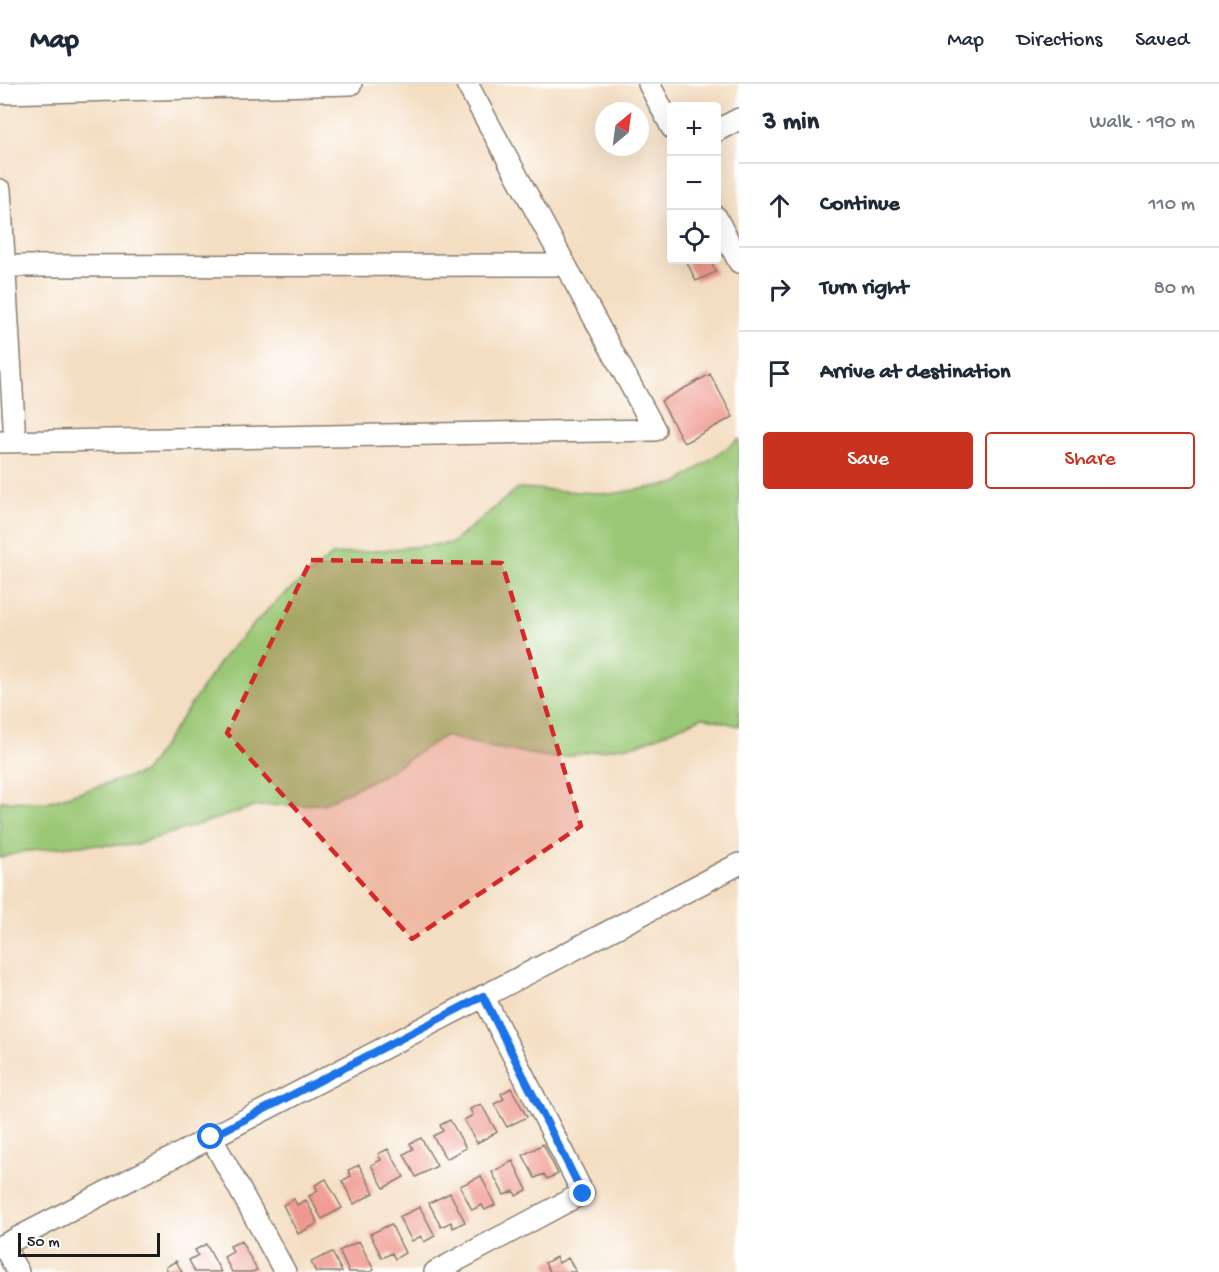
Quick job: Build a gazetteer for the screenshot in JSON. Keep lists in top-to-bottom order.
{
  "scale_bar": "50 m",
  "north": "top right",
  "page": {
    "header": "Map",
    "nav": ["Map", "Directions", "Saved"],
    "heading": ["3 min", "Walk · 190 m"],
    "map_buttons": ["+", "−"],
    "list": [
      ["Continue", "110 m"],
      ["Turn right", "80 m"],
      "Arrive at destination"
    ],
    "buttons": ["Save", "Share"],
    "scale": "50 m"
  }
}
